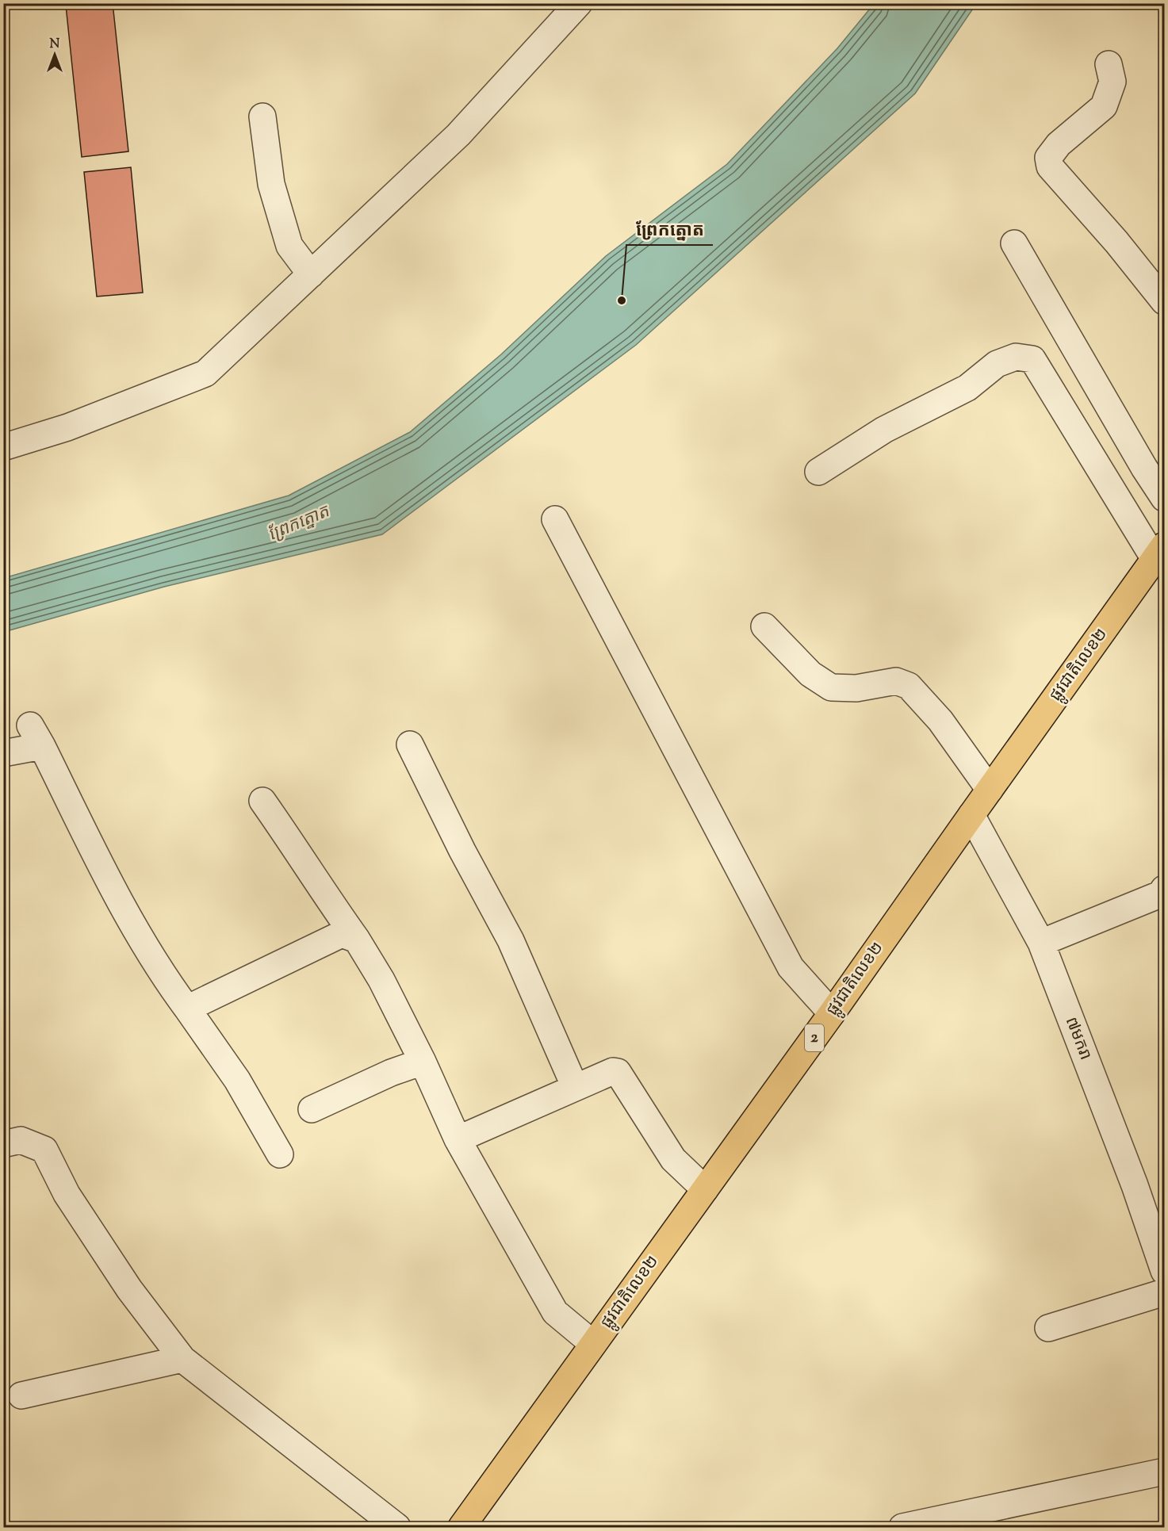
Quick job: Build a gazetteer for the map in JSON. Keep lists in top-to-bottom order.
{
  "streets": {
    "highway": ["ផ្លូវជាតិលេខ២", "2"],
    "street": ["៧មករា"]
  },
  "crossings": [
    ["ផ្លូវជាតិលេខ២", "៧មករា"]
  ],
  "water": ["ព្រែកត្នោត"],
  "places": ["ព្រែកត្នោត"],
  "north": "top"
}
